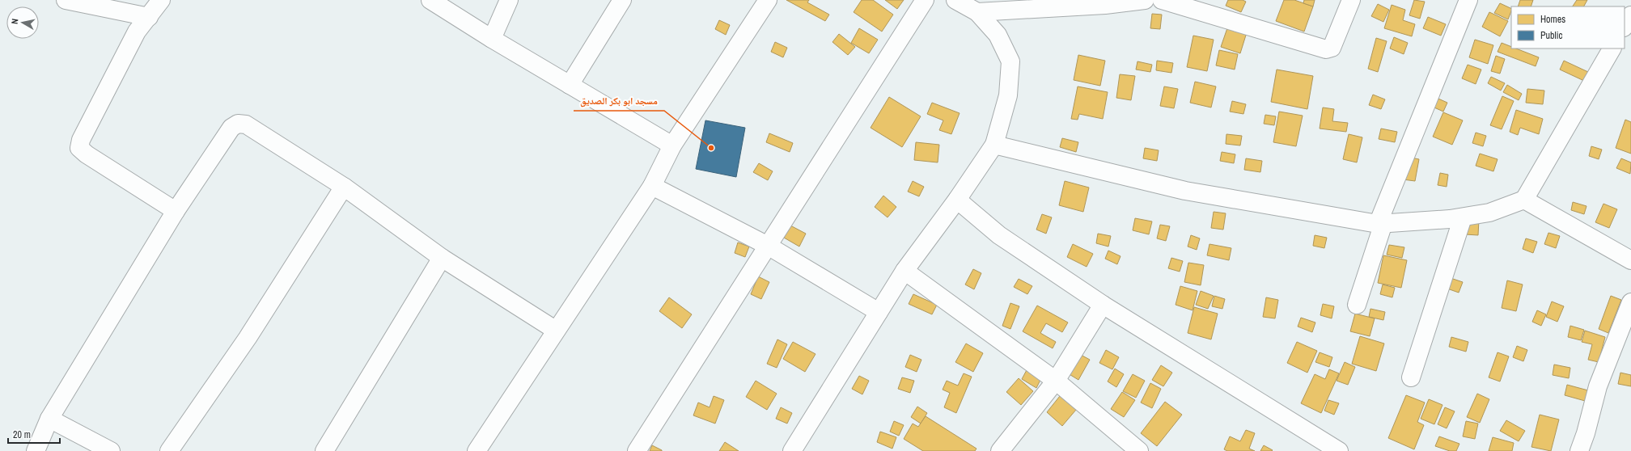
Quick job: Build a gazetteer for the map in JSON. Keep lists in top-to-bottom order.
{
  "places": ["مسجد ابو بكر الصديق"],
  "legend": ["Homes", "Public"],
  "scale_bar": "20 m",
  "north": "left"
}
